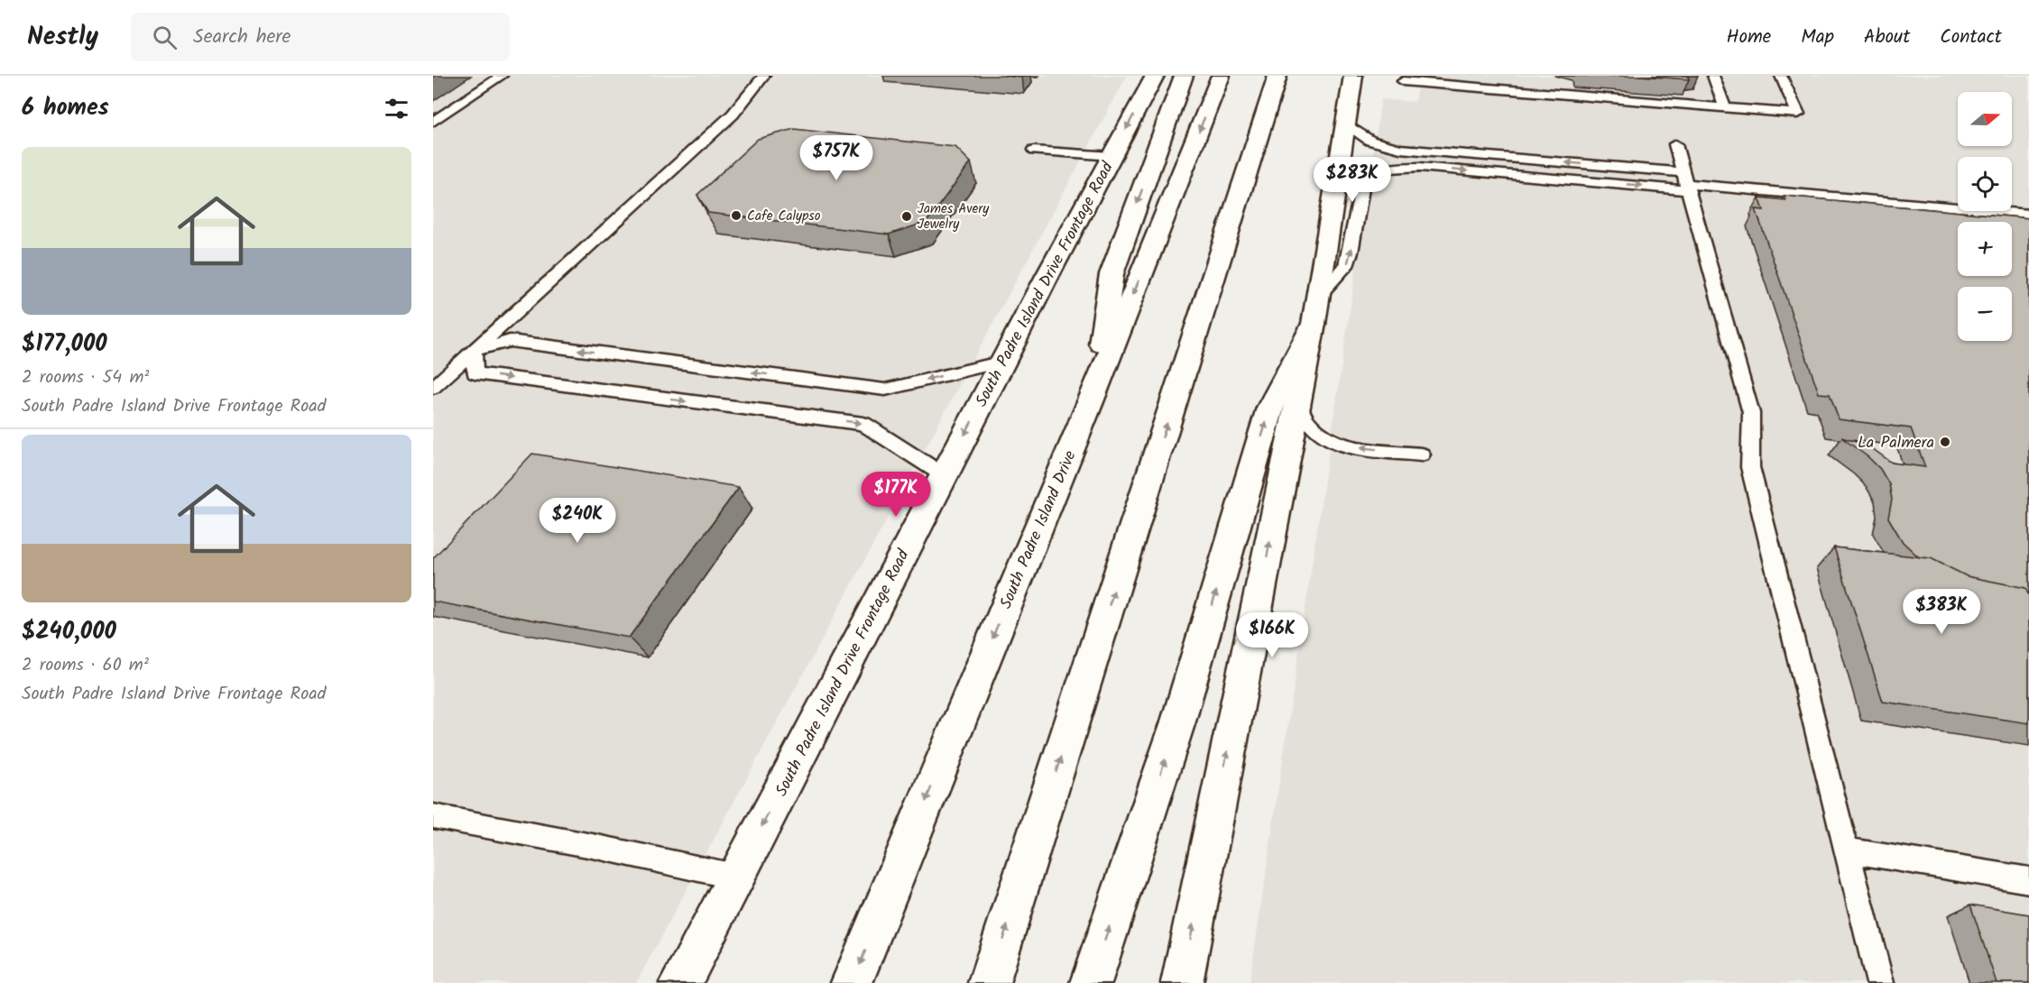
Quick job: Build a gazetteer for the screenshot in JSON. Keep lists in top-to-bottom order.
{
  "streets": {
    "main road": ["South Padre Island Drive Frontage Road", "South Padre Island Drive"]
  },
  "places": ["Cafe Calypso", "James Avery Jewelry", "La Palmera"],
  "north": "right",
  "page": {
    "header": "Nestly",
    "search": "Search here",
    "nav": [
      "Home",
      "Map",
      "About",
      "Contact"
    ],
    "heading": "6 homes",
    "map_buttons": ["+", "−"],
    "price": [
      "$757K",
      "$283K",
      "$177K",
      "$240K",
      "$383K",
      "$166K"
    ],
    "list": [
      {
        "name": "$177,000",
        "note": "2 rooms · 54 m² · South Padre Island Drive Frontage Road"
      },
      {
        "name": "$240,000",
        "note": "2 rooms · 60 m² · South Padre Island Drive Frontage Road"
      }
    ]
  }
}
